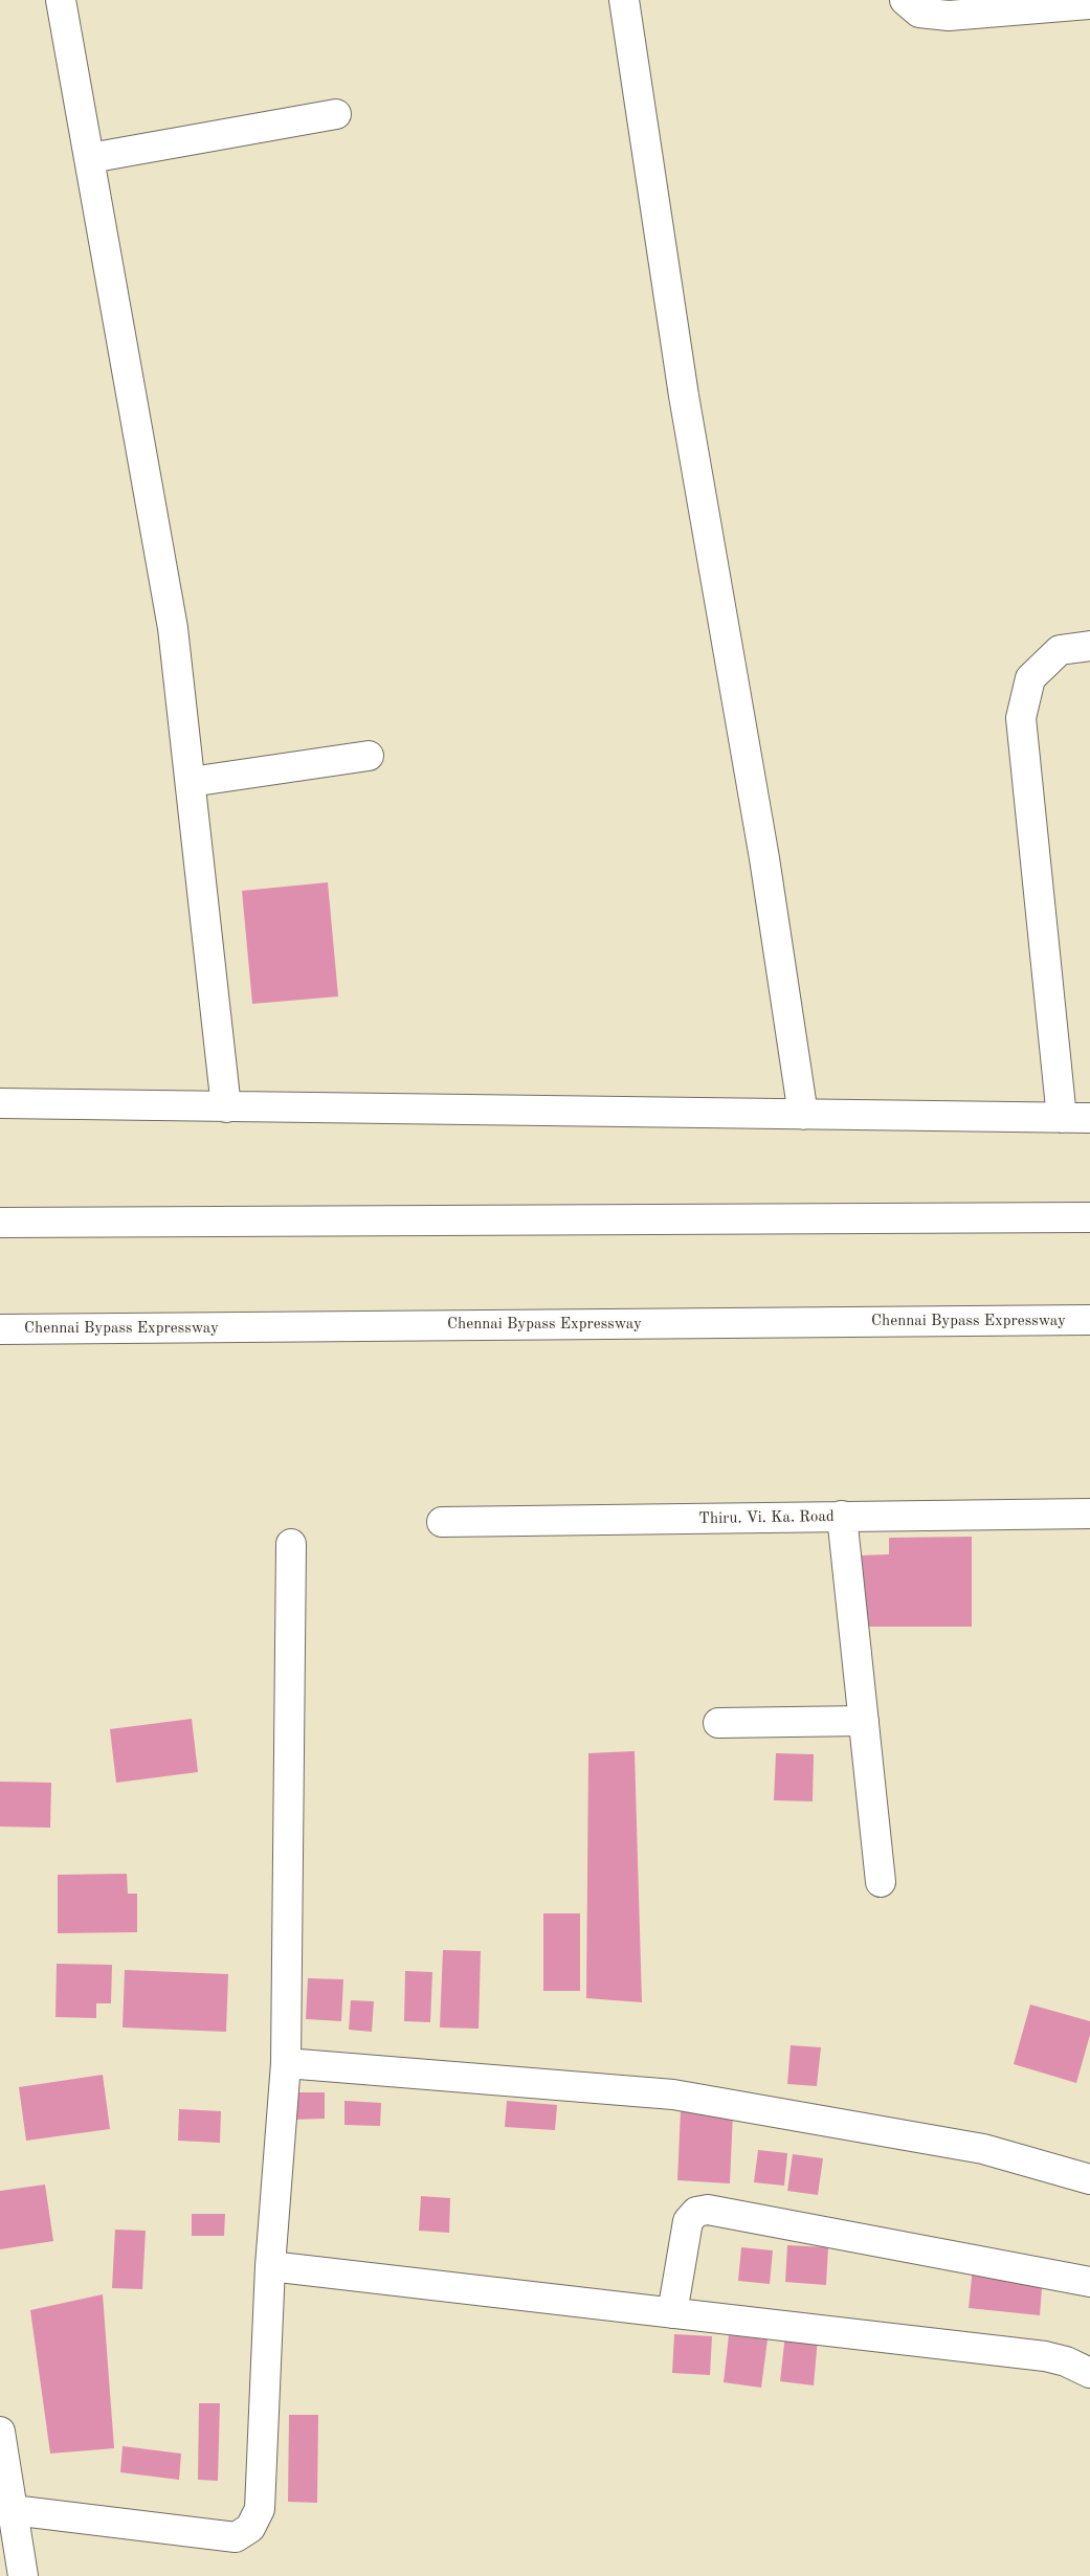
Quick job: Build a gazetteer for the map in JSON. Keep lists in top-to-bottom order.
{
  "streets": {
    "main road": ["Chennai Bypass Expressway", "Thiru. Vi. Ka. Road"]
  }
}
